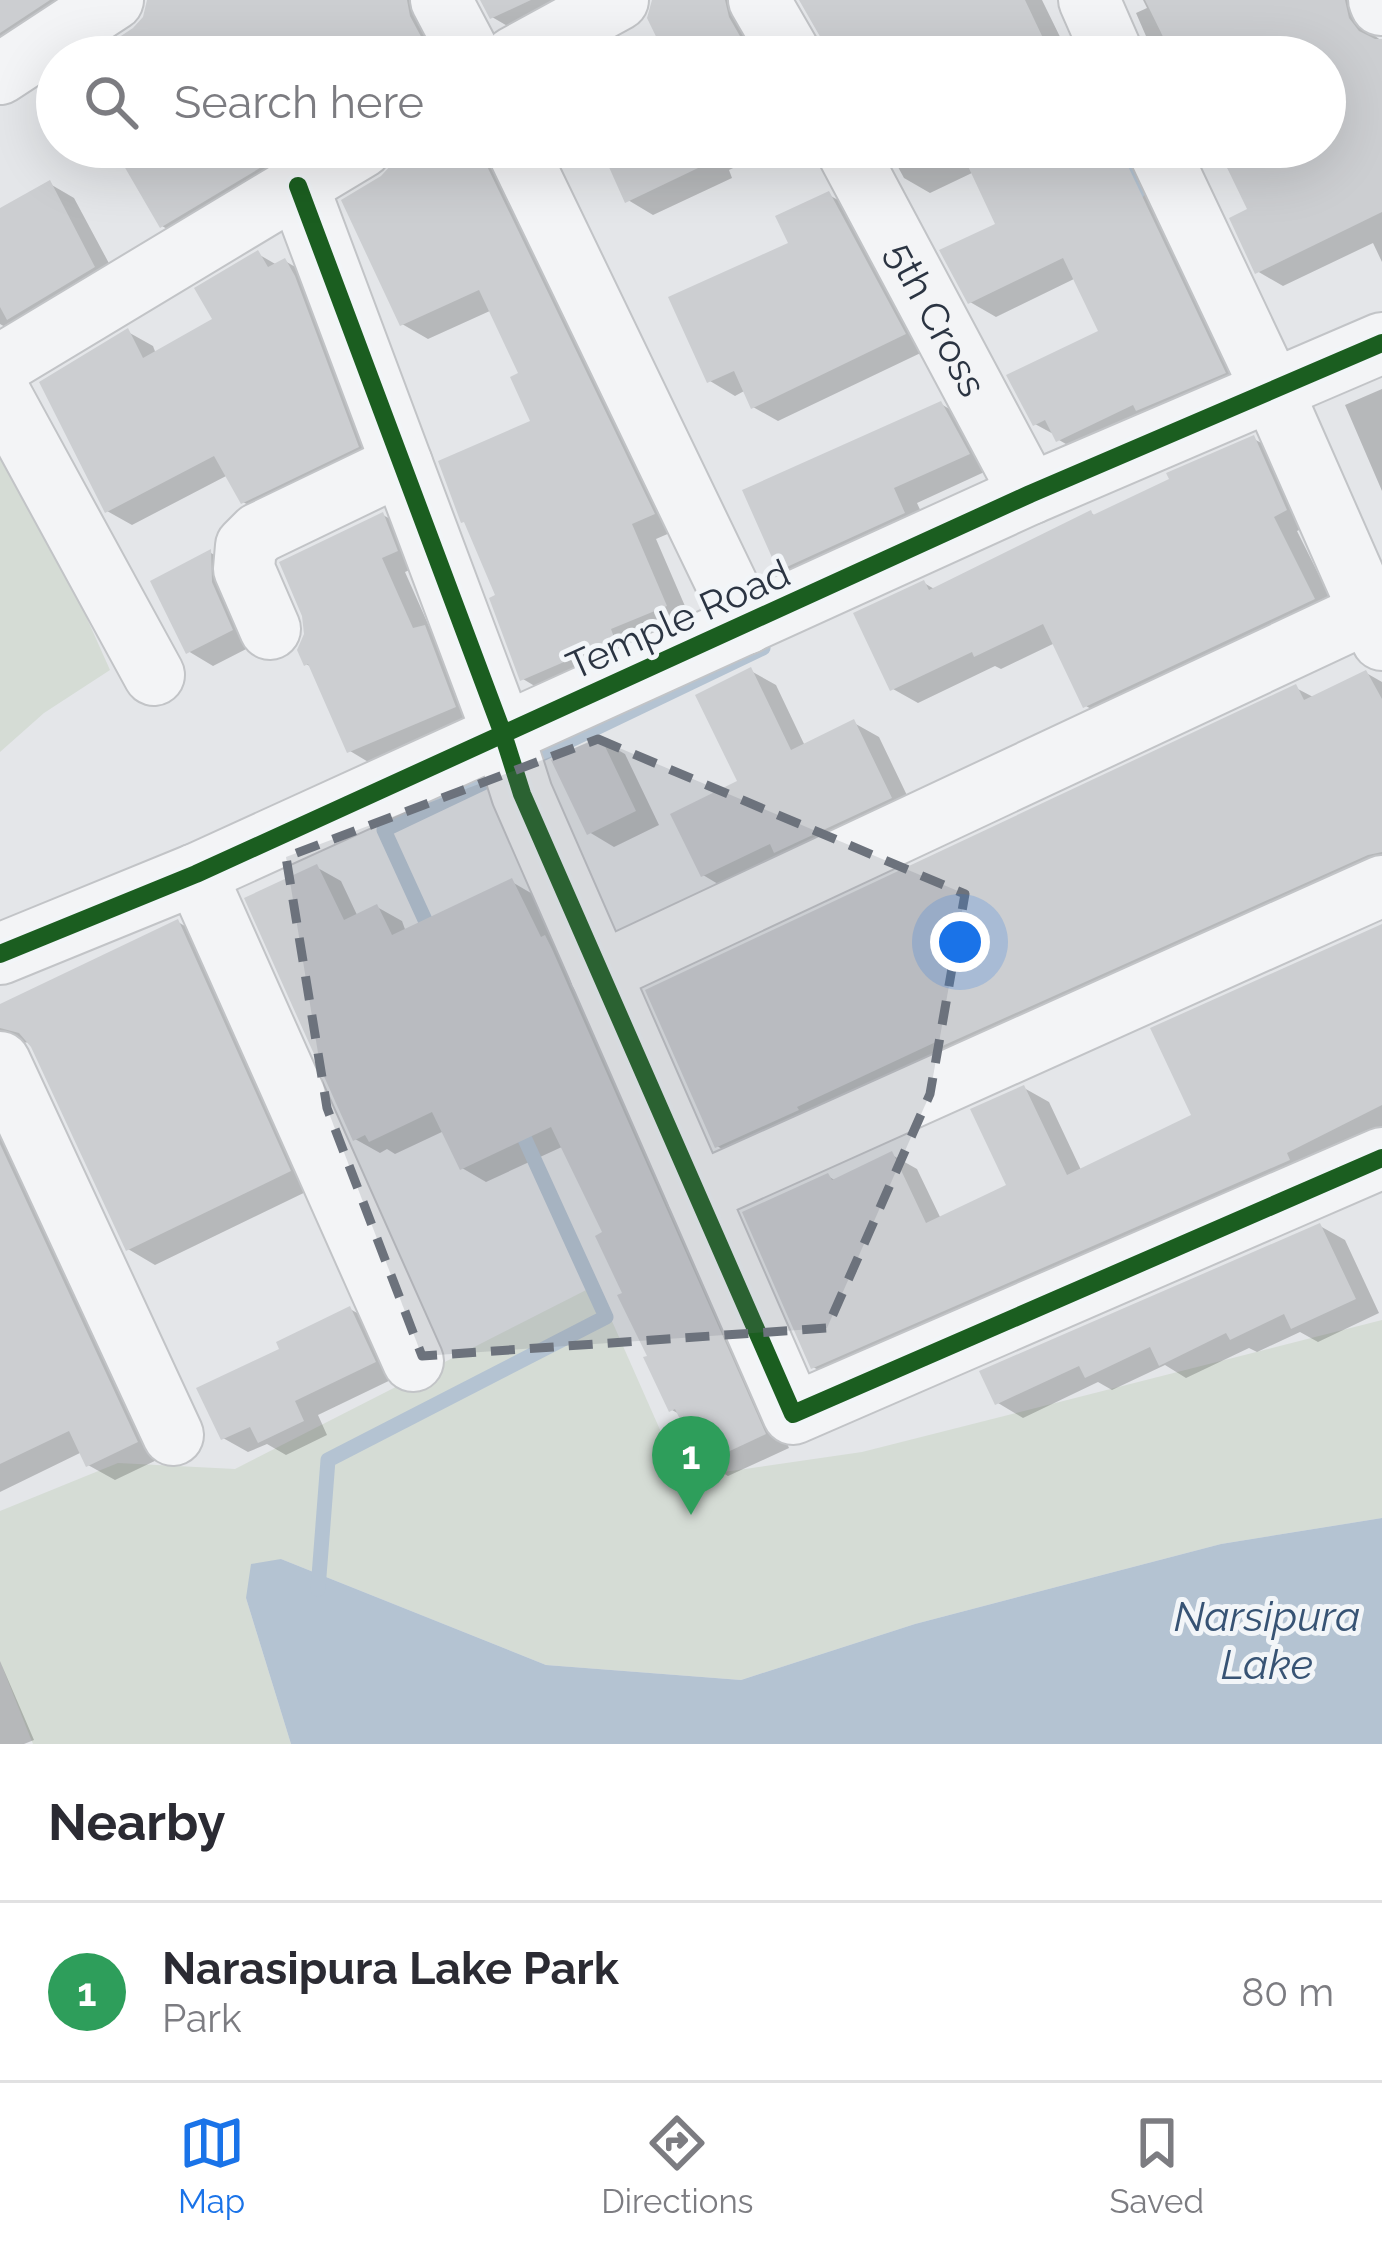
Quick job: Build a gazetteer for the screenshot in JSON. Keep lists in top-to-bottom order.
{
  "streets": {
    "street": ["5th Cross", "Temple Road"]
  },
  "crossings": [
    ["5th Cross", "Temple Road"]
  ],
  "water": ["Narsipura Lake"],
  "page": {
    "search": "Search here",
    "pins": "1",
    "heading": "Nearby",
    "list": [
      {
        "mark": "1",
        "name": "Narasipura Lake Park",
        "note": "Park",
        "value": "80 m"
      }
    ],
    "nav": ["Map", "Directions", "Saved"]
  }
}
